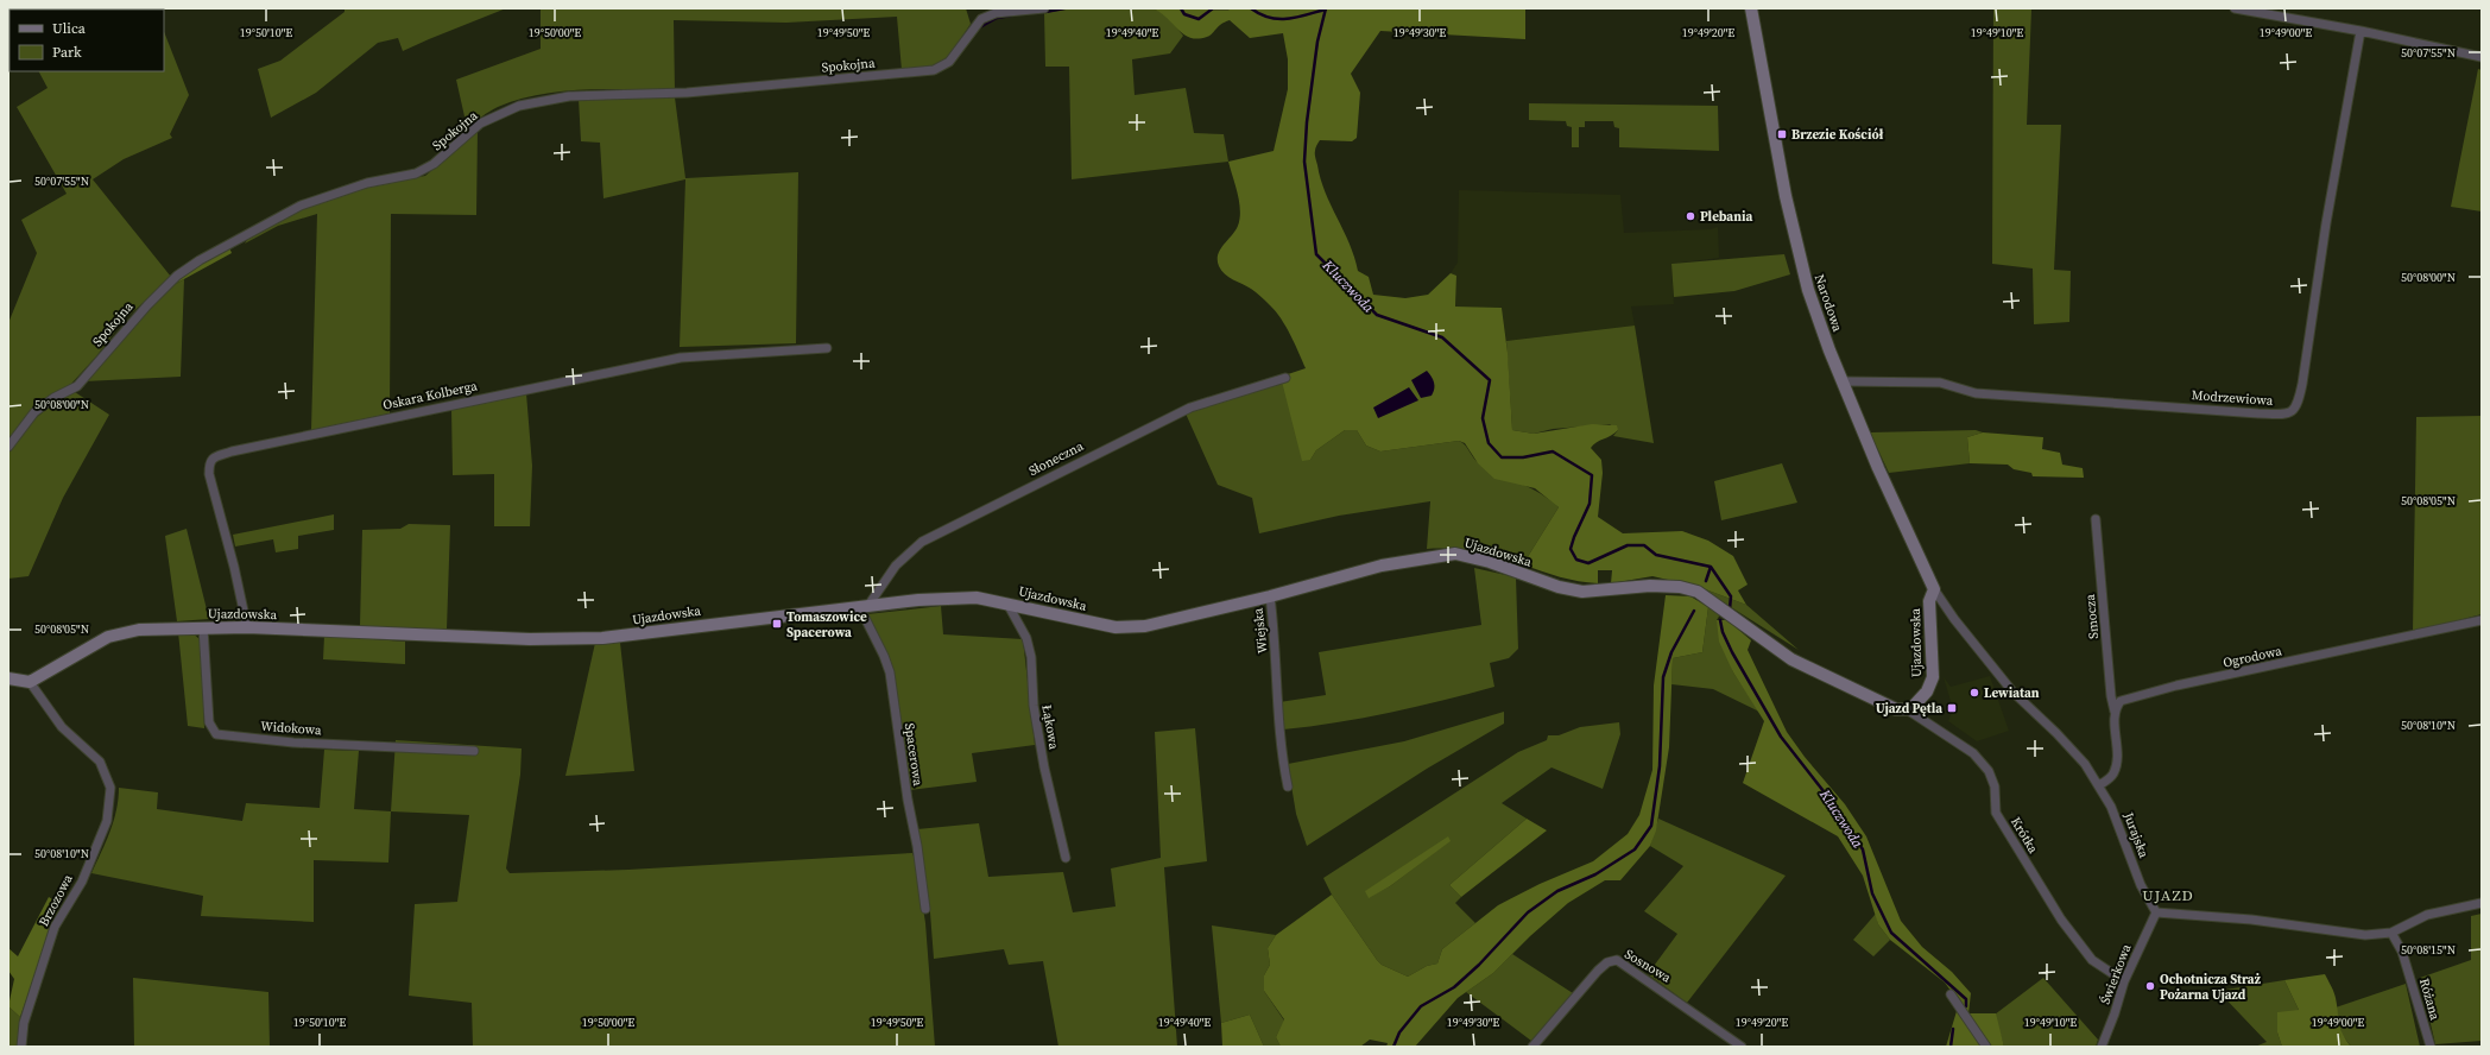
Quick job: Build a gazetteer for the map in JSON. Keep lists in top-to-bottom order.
{
  "streets": {
    "street": [
      "Spokojna",
      "Narodowa",
      "Oskara Kolberga",
      "Modrzewiowa",
      "Słoneczna",
      "Ujazdowska",
      "Smocza",
      "Wiejska",
      "Ogrodowa",
      "Łąkowa",
      "Widokowa",
      "Spacerowa",
      "Krótka",
      "Jurajska",
      "Brzozowa",
      "Sosnowa",
      "Świerkowa",
      "Różana"
    ]
  },
  "crossings": [
    ["Narodowa", "Modrzewiowa"],
    ["Narodowa", "Ujazdowska"],
    ["Narodowa", "Jurajska"],
    ["Oskara Kolberga", "Ujazdowska"],
    ["Słoneczna", "Ujazdowska"],
    ["Słoneczna", "Spacerowa"],
    ["Ujazdowska", "Wiejska"],
    ["Ujazdowska", "Łąkowa"],
    ["Ujazdowska", "Widokowa"],
    ["Ujazdowska", "Spacerowa"],
    ["Ujazdowska", "Krótka"],
    ["Ujazdowska", "Jurajska"],
    ["Ujazdowska", "Brzozowa"],
    ["Smocza", "Ogrodowa"],
    ["Krótka", "Świerkowa"],
    ["Jurajska", "Świerkowa"]
  ],
  "districts": ["UJAZD"],
  "water": ["Kluczwoda"],
  "places": {
    "transit": ["Brzezie Kościół", "Tomaszowice Spacerowa", "Ujazd Pętla"],
    "other": ["Plebania", "Lewiatan", "Ochotnicza Straż Pożarna Ujazd"]
  },
  "legend": ["Ulica", "Park"],
  "coordinates": [
    "19°50'00\"E",
    "19°49'20\"E",
    "19°50'10\"E",
    "19°49'50\"E",
    "19°49'40\"E",
    "19°49'30\"E",
    "19°49'10\"E",
    "19°49'00\"E",
    "50°07'55\"N",
    "50°08'00\"N",
    "50°08'05\"N",
    "50°08'10\"N",
    "50°08'15\"N"
  ]
}
